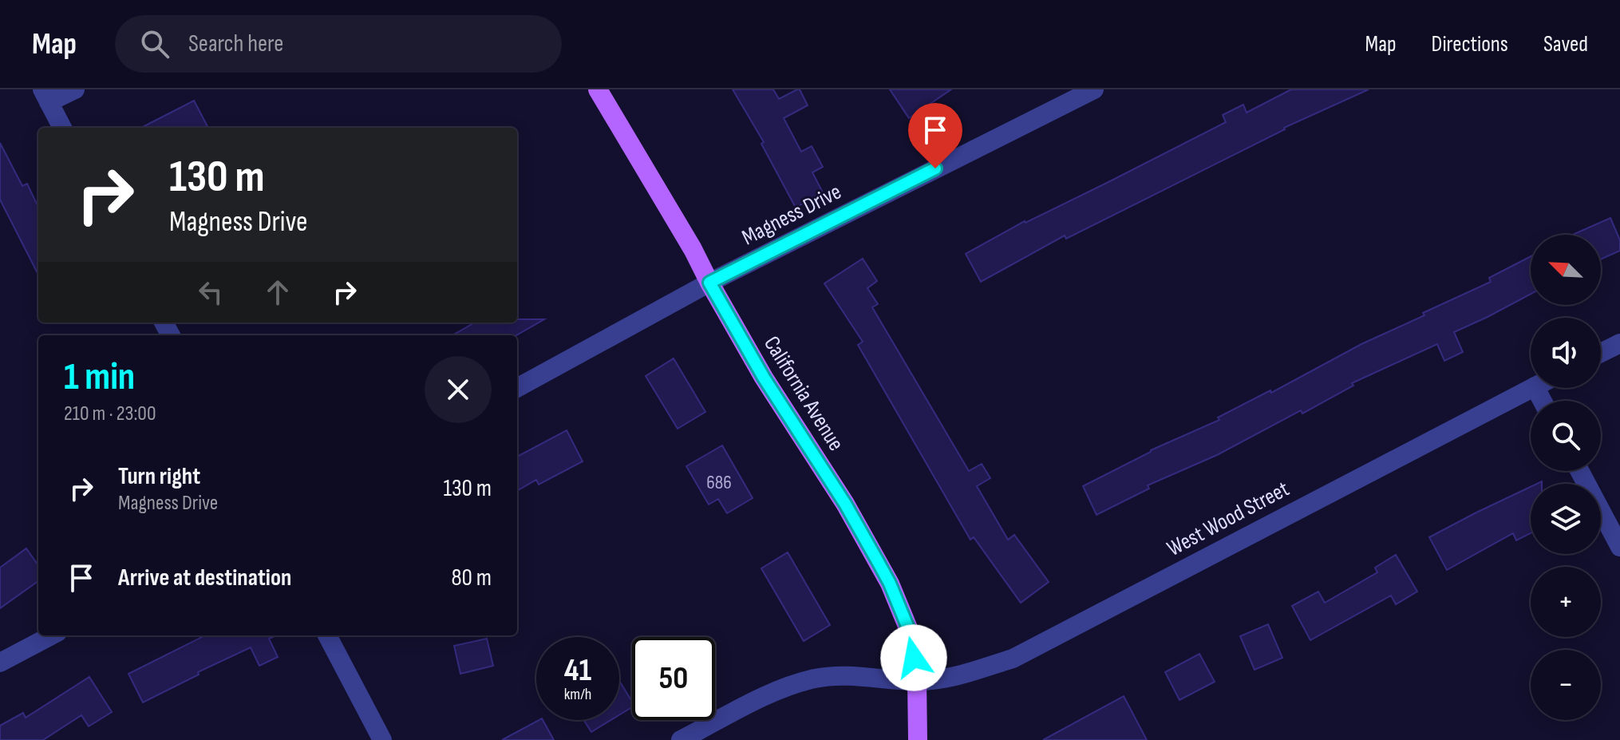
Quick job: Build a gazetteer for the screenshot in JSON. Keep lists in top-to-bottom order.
{
  "streets": {
    "main road": ["California Avenue"],
    "street": ["Magness Drive", "West Wood Street"]
  },
  "crossings": [
    ["Magness Drive", "California Avenue"],
    ["California Avenue", "West Wood Street"]
  ],
  "house_numbers": ["686"],
  "north": "top left",
  "page": {
    "header": "Map",
    "search": "Search here",
    "nav": ["Map", "Directions", "Saved"],
    "turn": ["130 m", "Magness Drive"],
    "map_buttons": ["+", "−"],
    "heading": ["1 min", "210 m · 23:00"],
    "list": [
      {
        "name": "Turn right",
        "note": "Magness Drive",
        "value": "130 m"
      },
      {
        "name": "Arrive at destination",
        "value": "80 m"
      }
    ],
    "speed": "41 km/h",
    "limit": "50"
  }
}
